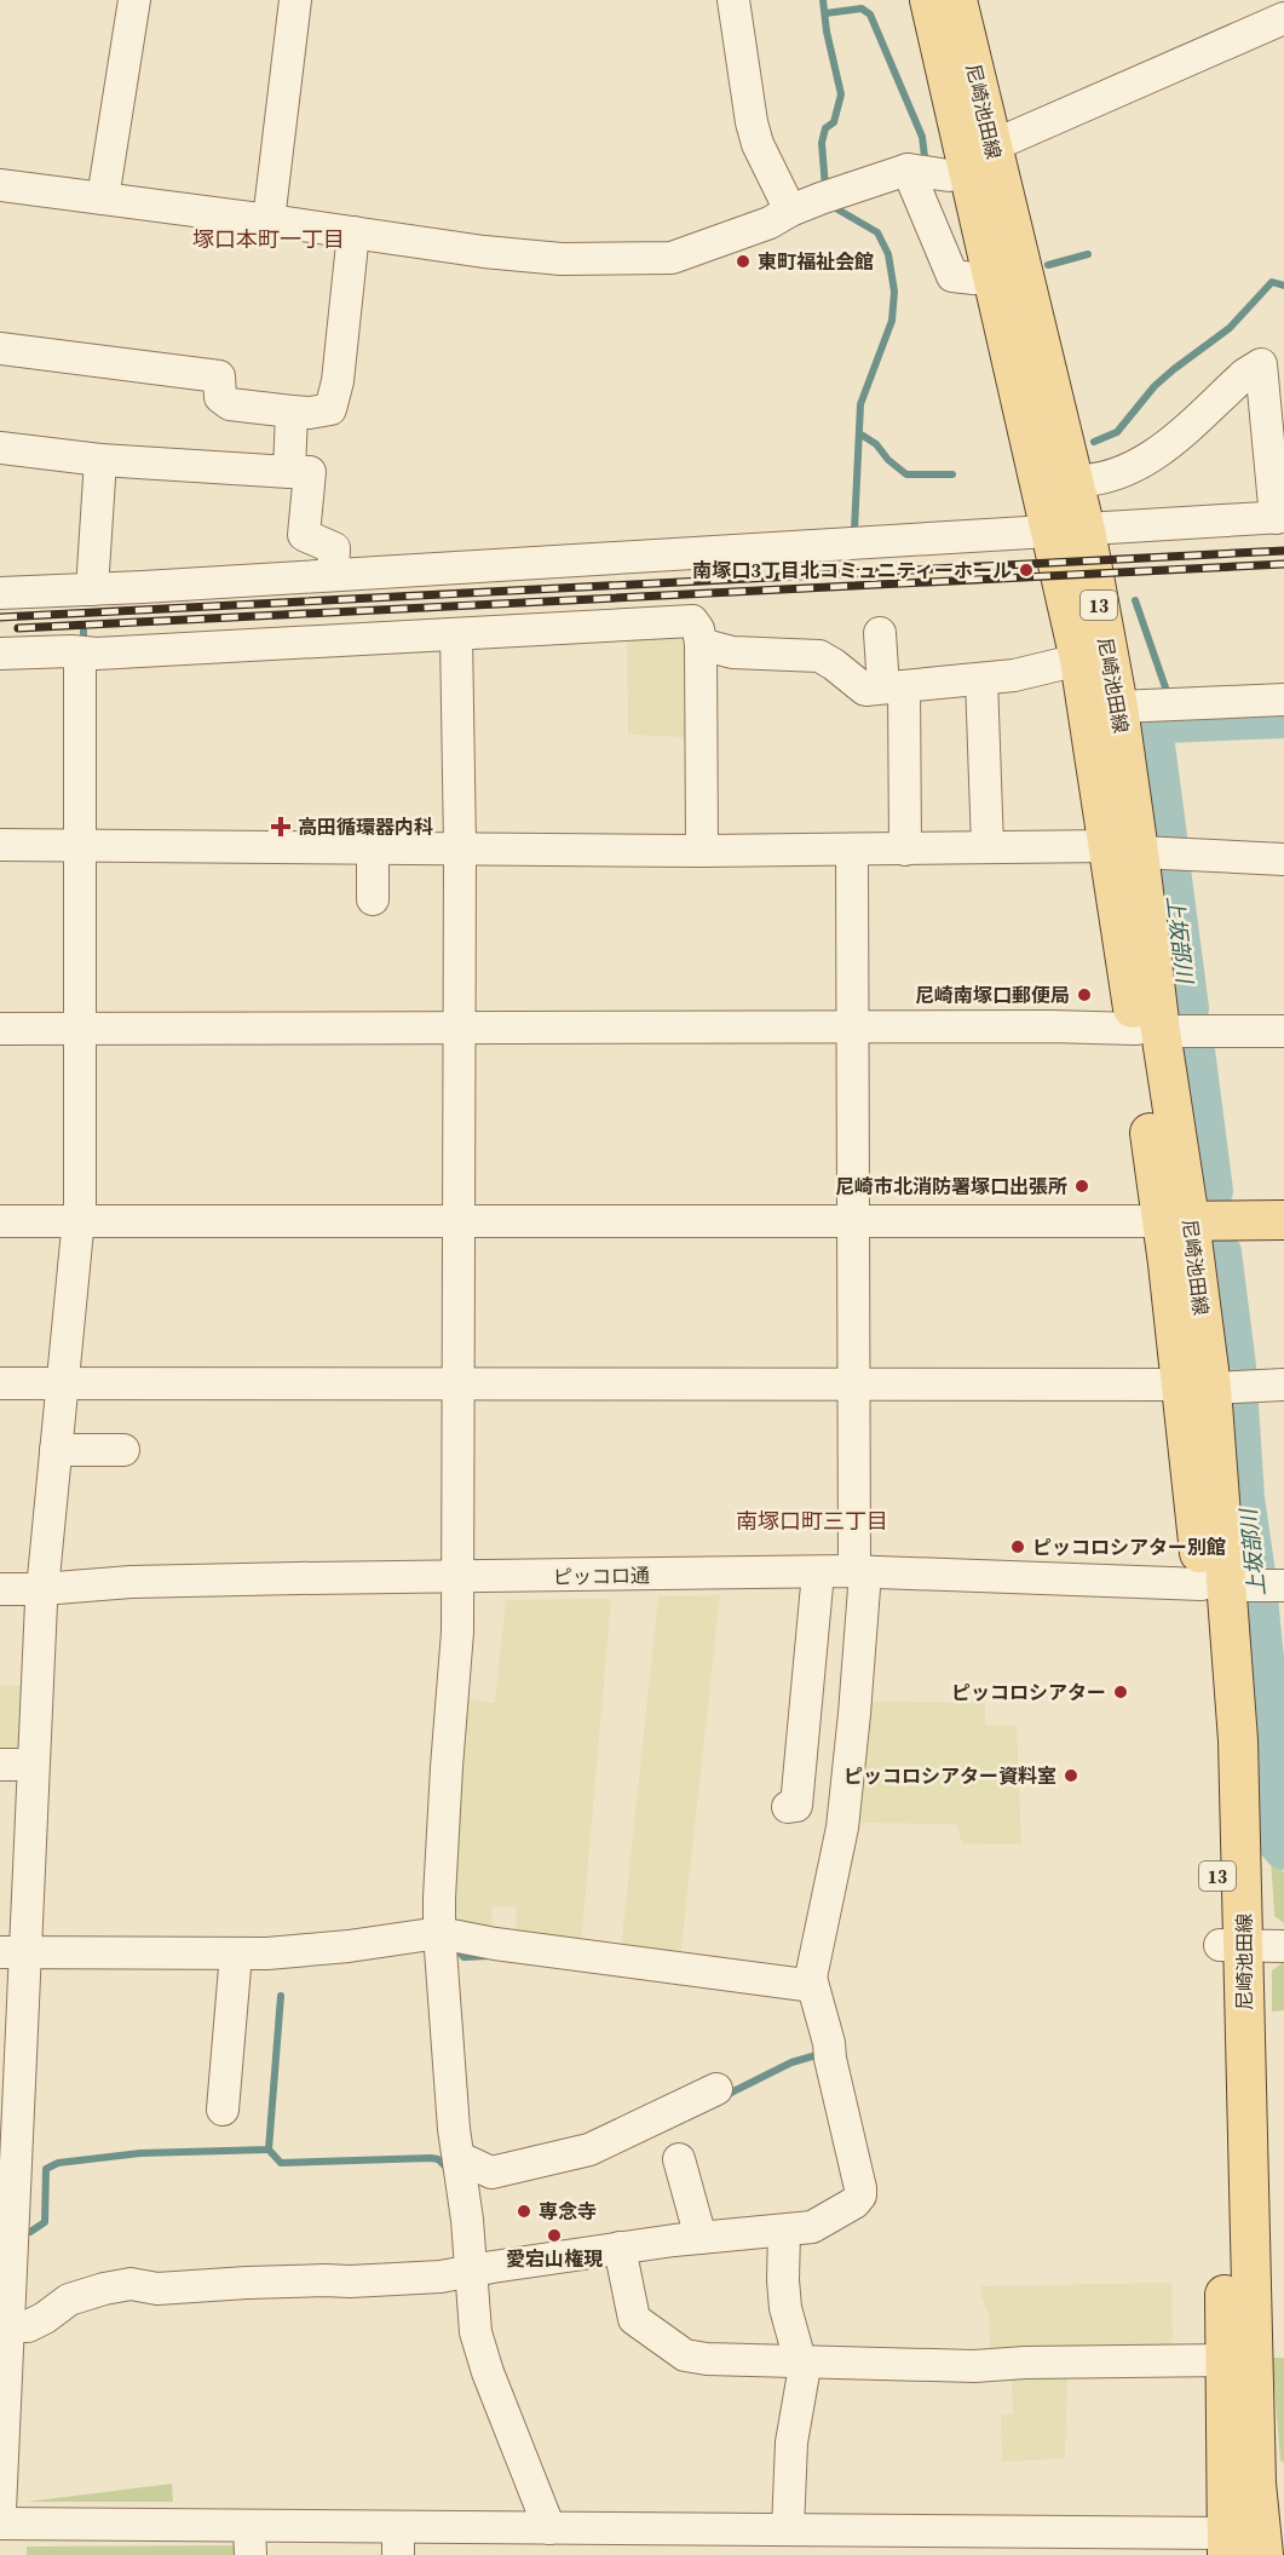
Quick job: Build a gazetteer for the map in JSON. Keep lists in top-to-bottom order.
{
  "streets": {
    "main road": ["尼崎池田線", "13"],
    "street": ["ピッコロ通"]
  },
  "crossings": [
    ["尼崎池田線", "ピッコロ通"]
  ],
  "districts": ["塚口本町一丁目", "南塚口町三丁目"],
  "water": ["上坂部川"],
  "places": {
    "other": [
      "東町福祉会館",
      "南塚口3丁目北コミュニティーホール",
      "尼崎南塚口郵便局",
      "尼崎市北消防署塚口出張所",
      "ピッコロシアター別館",
      "ピッコロシアター",
      "ピッコロシアター資料室",
      "専念寺",
      "愛宕山権現"
    ],
    "health": ["高田循環器内科"]
  }
}
